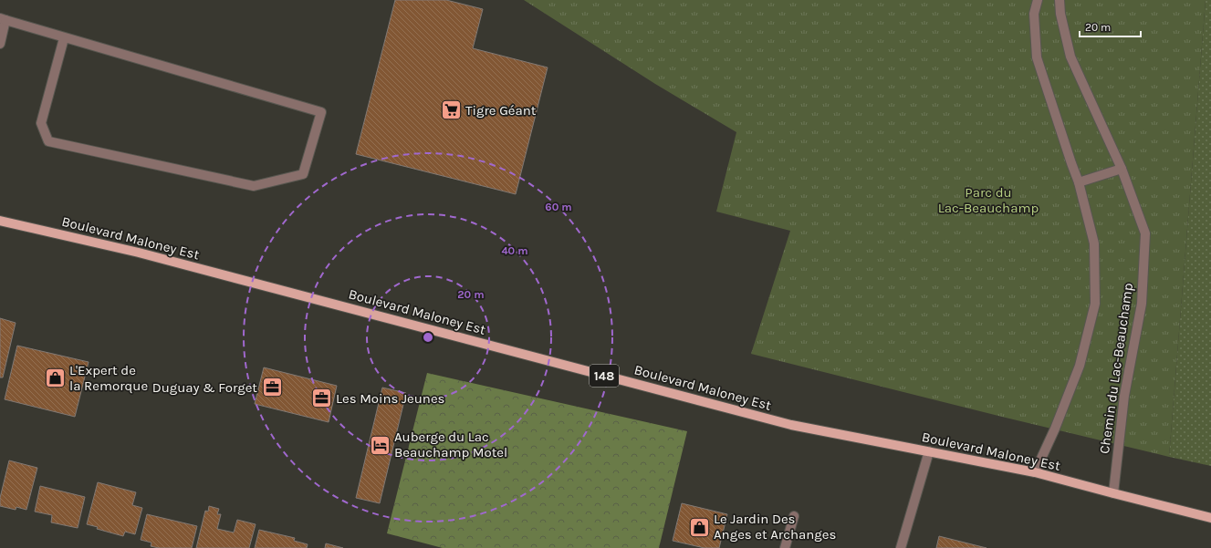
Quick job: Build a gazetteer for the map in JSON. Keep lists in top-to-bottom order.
{
  "streets": {
    "main road": ["Boulevard Maloney Est", "148"],
    "lane": ["Chemin du Lac-Beauchamp"]
  },
  "crossings": [
    ["Boulevard Maloney Est", "Chemin du Lac-Beauchamp"]
  ],
  "parks": ["Parc du Lac-Beauchamp"],
  "places": {
    "supermarket": ["Tigre Géant"],
    "shop": ["L'Expert de la Remorque", "Le Jardin Des Anges et Archanges"],
    "office": ["Duguay & Forget", "Les Moins Jeunes"],
    "hotel": ["Auberge du Lac Beauchamp Motel"]
  },
  "scale_bar": "20 m",
  "rings": ["60 m", "40 m", "20 m"]
}
